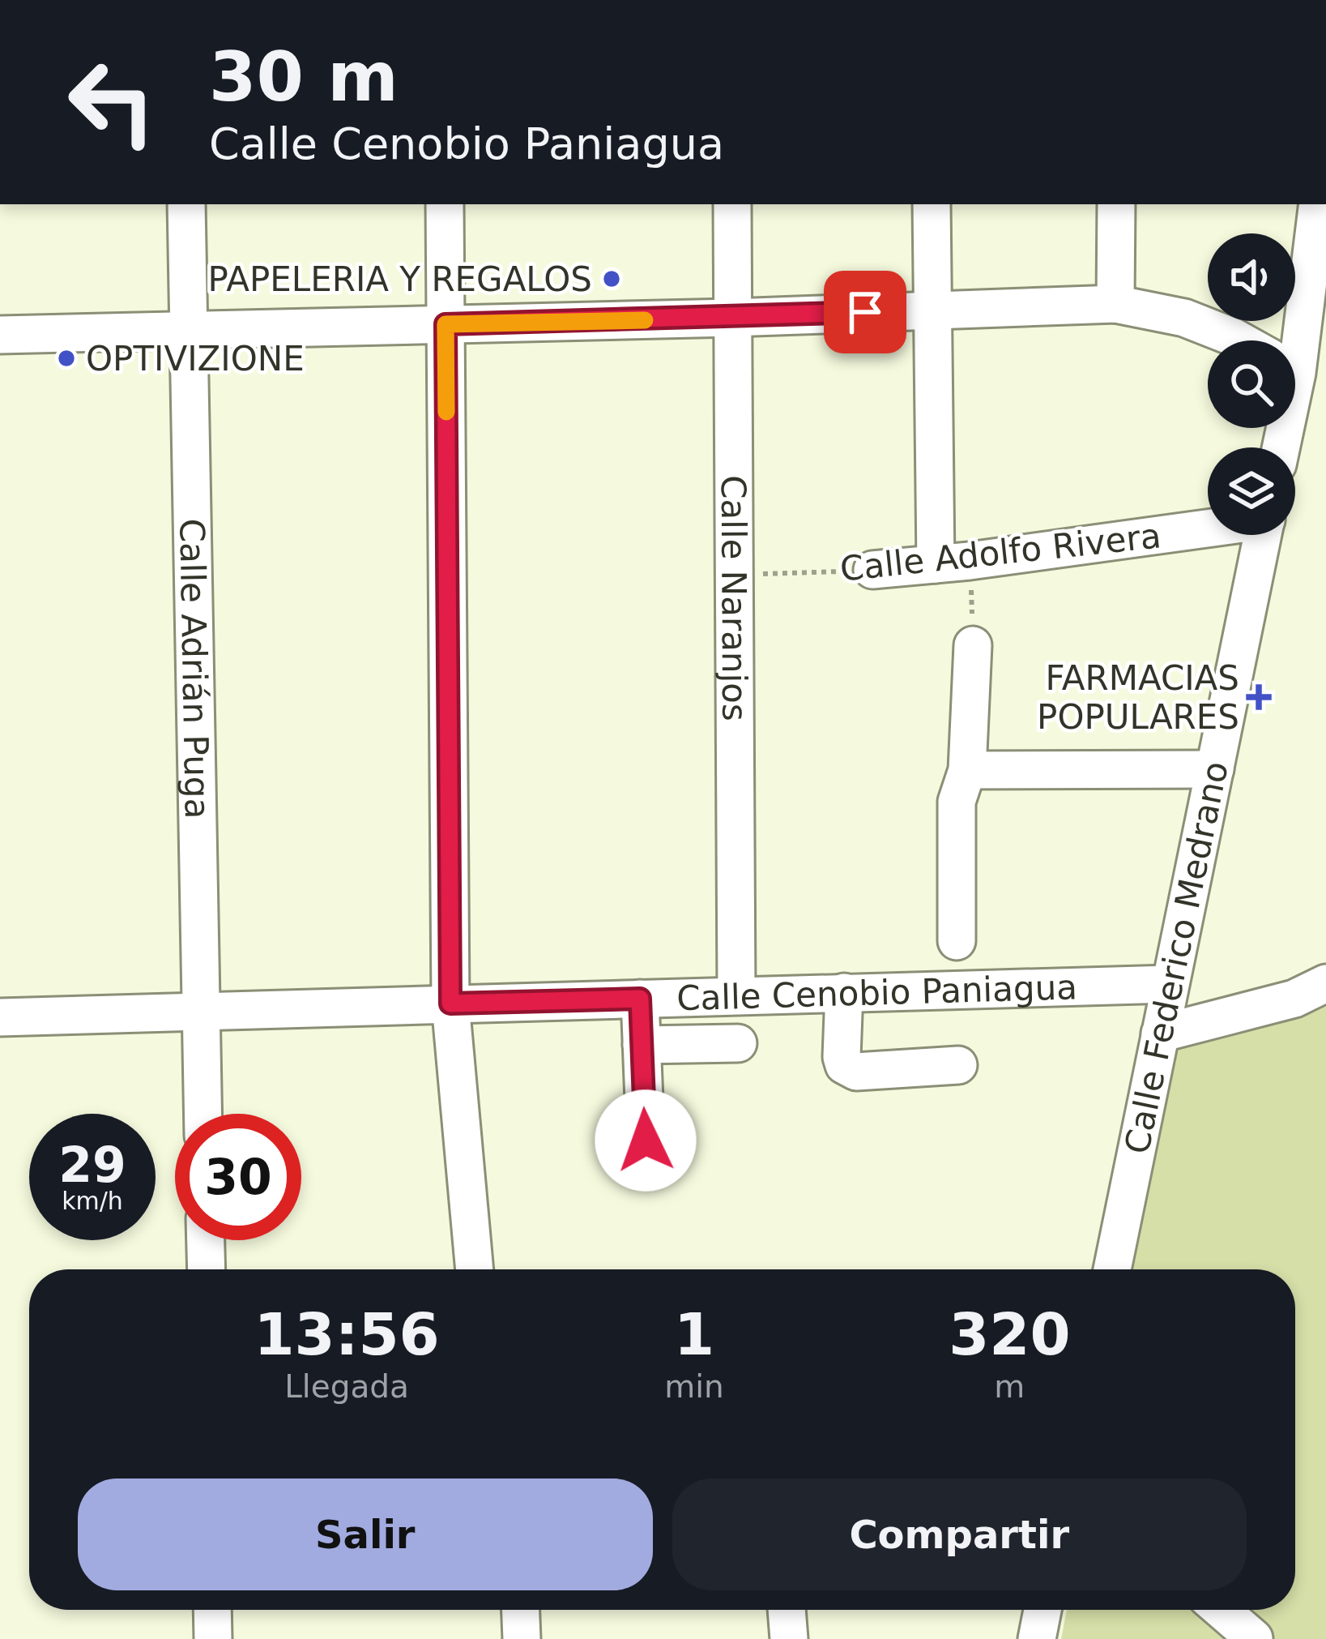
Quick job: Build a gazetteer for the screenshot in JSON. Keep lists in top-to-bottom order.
{
  "streets": {
    "street": [
      "Calle Adolfo Rivera",
      "Calle Naranjos",
      "Calle Adrián Puga",
      "Calle Federico Medrano",
      "Calle Cenobio Paniagua"
    ]
  },
  "crossings": [
    ["Calle Adolfo Rivera", "Calle Naranjos"],
    ["Calle Naranjos", "Calle Cenobio Paniagua"],
    ["Calle Adrián Puga", "Calle Cenobio Paniagua"],
    ["Calle Federico Medrano", "Calle Cenobio Paniagua"]
  ],
  "places": {
    "other": ["PAPELERIA Y REGALOS", "OPTIVIZIONE"],
    "health": ["FARMACIAS POPULARES"]
  },
  "page": {
    "turn": ["30 m", "Calle Cenobio Paniagua"],
    "speed": "29 km/h",
    "limit": "30",
    "eta": [
      "13:56",
      "Llegada",
      "1",
      "min",
      "320",
      "m"
    ],
    "buttons": ["Salir", "Compartir"]
  }
}
